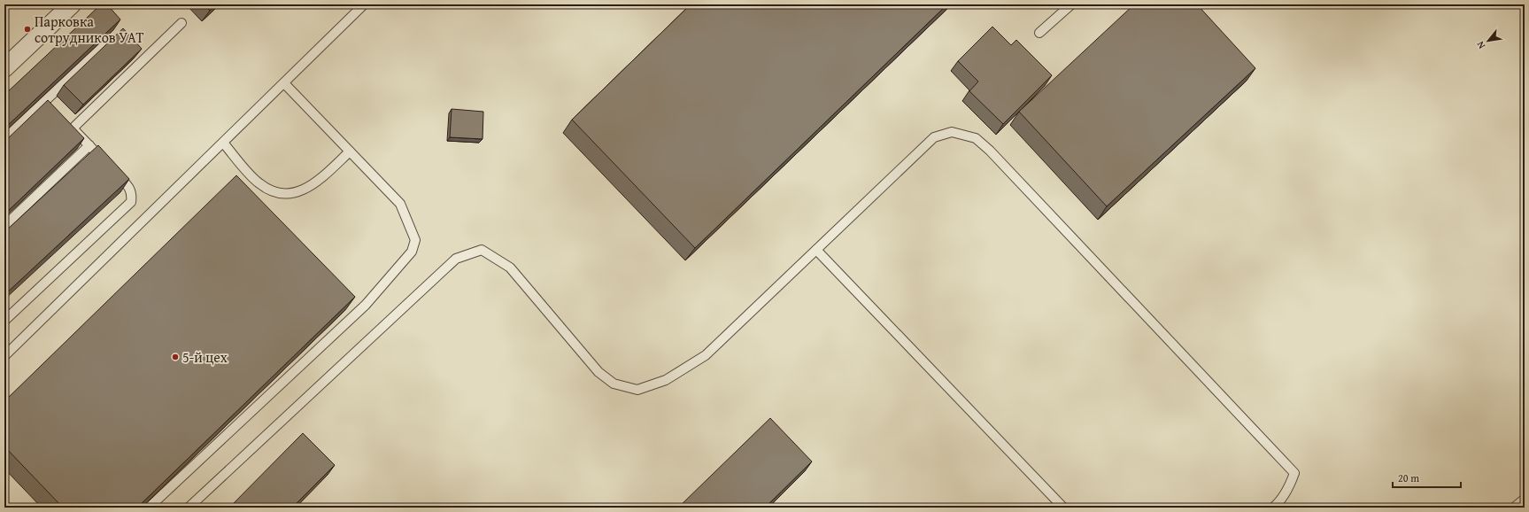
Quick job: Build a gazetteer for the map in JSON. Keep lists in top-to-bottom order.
{
  "places": ["Парковка сотрудников УАТ", "5-й цех"],
  "scale_bar": "20 m",
  "north": "bottom left"
}
